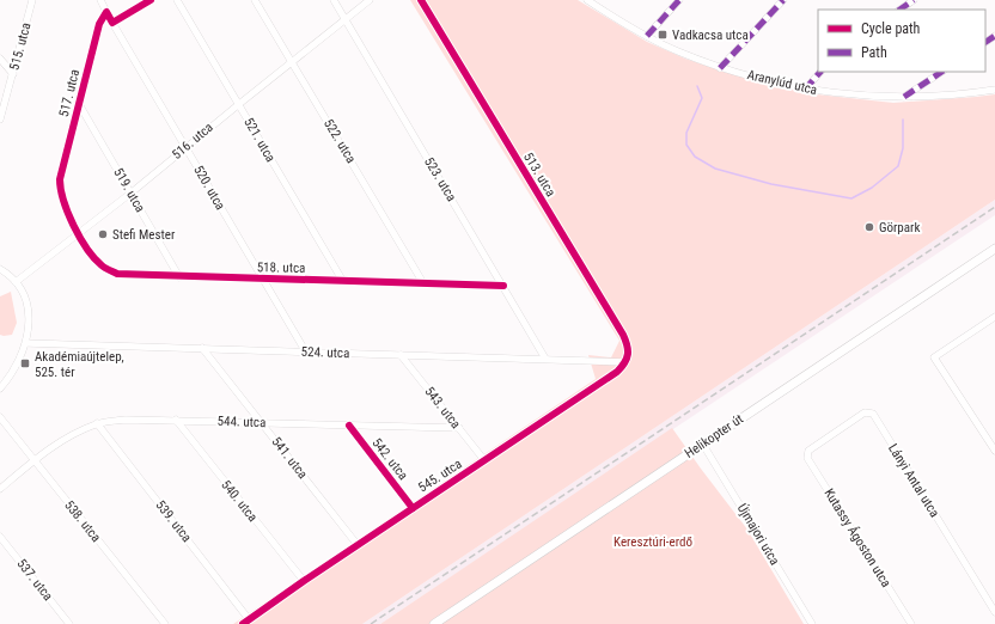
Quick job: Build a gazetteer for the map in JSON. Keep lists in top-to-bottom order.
{
  "streets": {
    "street": [
      "515. utca",
      "Aranylúd utca",
      "517. utca",
      "521. utca",
      "516. utca",
      "522. utca",
      "513. utca",
      "523. utca",
      "520. utca",
      "519. utca",
      "518. utca",
      "524. utca",
      "543. utca",
      "544. utca",
      "Helikopter út",
      "541. utca",
      "542. utca",
      "545. utca",
      "Lányi Antal utca",
      "540. utca",
      "538. utca",
      "539. utca",
      "Újmajori utca",
      "Kutassy Ágoston utca",
      "537. utca"
    ]
  },
  "crossings": [
    ["517. utca", "516. utca"],
    ["517. utca", "519. utca"],
    ["517. utca", "518. utca"],
    ["521. utca", "516. utca"],
    ["521. utca", "518. utca"],
    ["516. utca", "522. utca"],
    ["516. utca", "523. utca"],
    ["516. utca", "520. utca"],
    ["516. utca", "519. utca"],
    ["516. utca", "518. utca"],
    ["522. utca", "518. utca"],
    ["513. utca", "524. utca"],
    ["513. utca", "545. utca"],
    ["523. utca", "518. utca"],
    ["523. utca", "524. utca"],
    ["520. utca", "518. utca"],
    ["520. utca", "524. utca"],
    ["519. utca", "518. utca"],
    ["524. utca", "543. utca"],
    ["524. utca", "541. utca"],
    ["524. utca", "545. utca"],
    ["543. utca", "544. utca"],
    ["543. utca", "545. utca"],
    ["544. utca", "541. utca"],
    ["544. utca", "542. utca"],
    ["544. utca", "540. utca"],
    ["544. utca", "538. utca"],
    ["544. utca", "539. utca"],
    ["Helikopter út", "Újmajori utca"],
    ["541. utca", "545. utca"],
    ["542. utca", "545. utca"],
    ["545. utca", "540. utca"],
    ["545. utca", "539. utca"],
    ["Lányi Antal utca", "Kutassy Ágoston utca"]
  ],
  "parks": ["Keresztúri-erdő"],
  "places": {
    "transit": ["Vadkacsa utca", "Akadémiaújtelep, 525. tér"],
    "other": ["Görpark", "Stefi Mester"]
  },
  "legend": ["Cycle path", "Path"]
}
